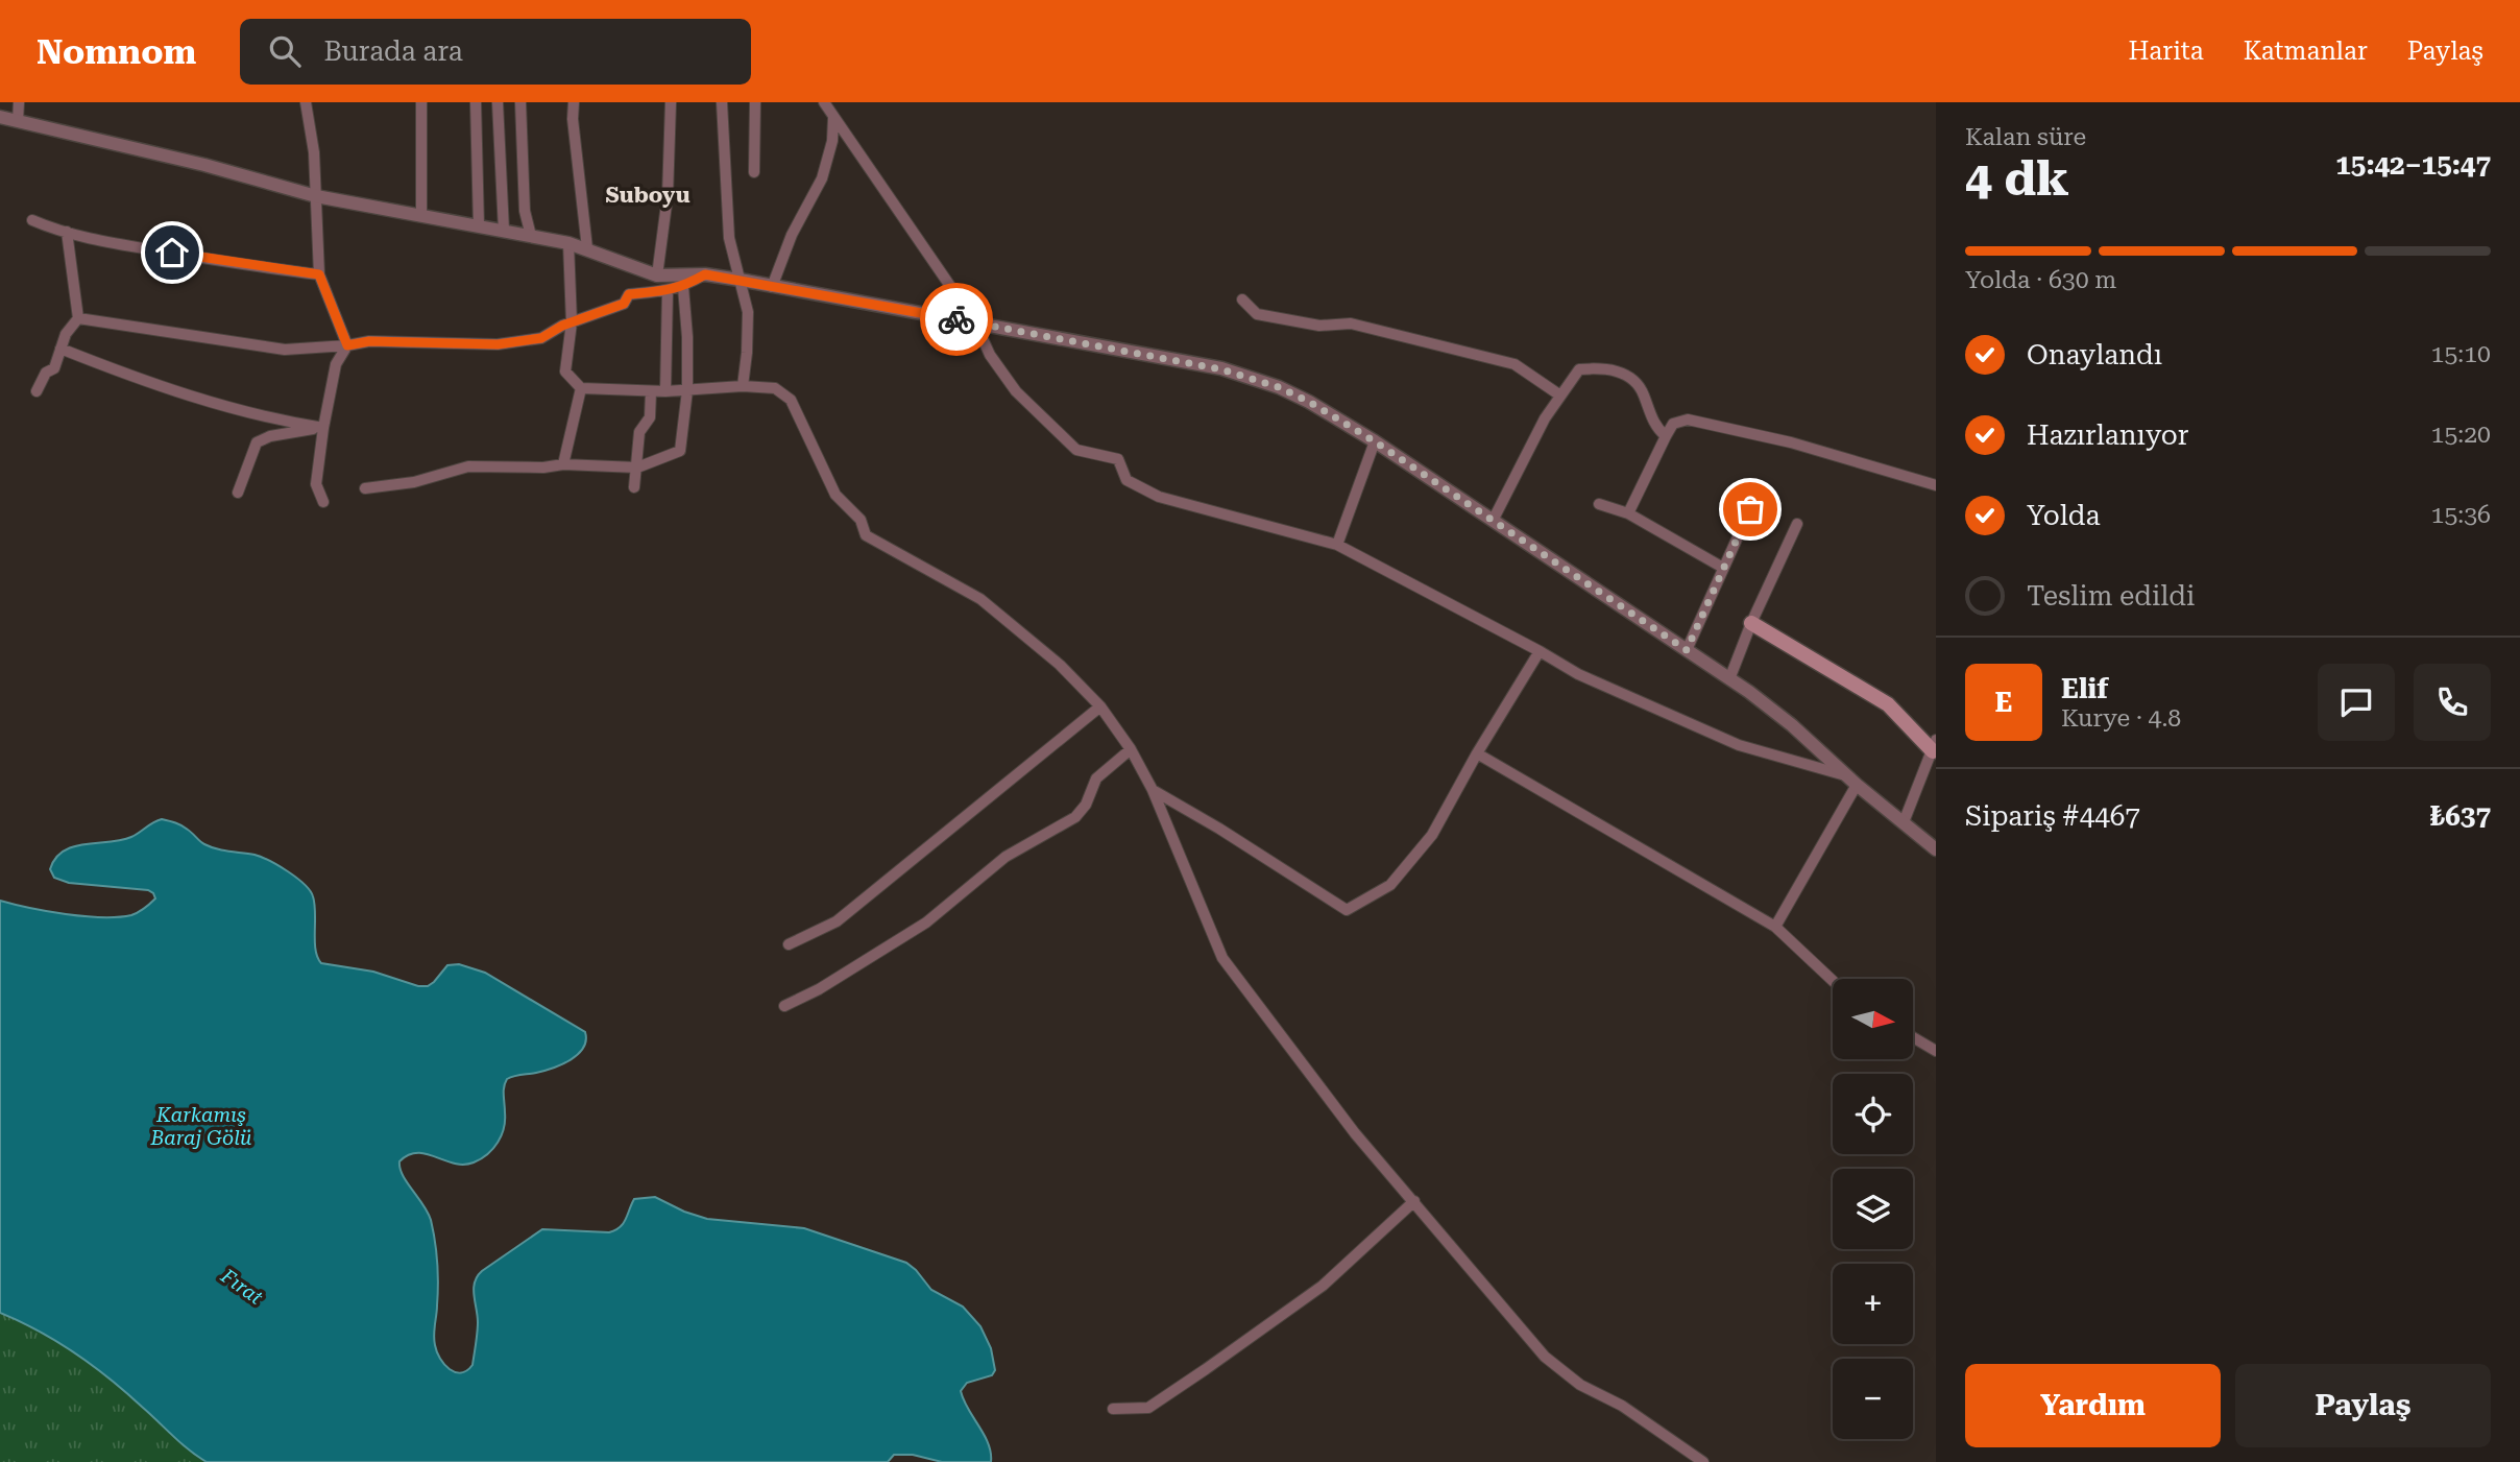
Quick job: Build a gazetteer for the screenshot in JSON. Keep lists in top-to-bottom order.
{
  "districts": ["Suboyu"],
  "water": ["Karkamış Baraj Gölü", "Fırat"],
  "north": "right",
  "page": {
    "header": "Nomnom",
    "search": "Burada ara",
    "nav": ["Harita", "Katmanlar", "Paylaş"],
    "heading": ["4 dk", "Kalan süre", "15:42–15:47"],
    "panel": [
      "Elif",
      "Kurye · 4.8",
      "Sipariş #4467",
      "₺637"
    ],
    "bar": "Yolda · 630 m",
    "list": [
      ["Onaylandı", "15:10"],
      ["Hazırlanıyor", "15:20"],
      ["Yolda", "15:36"],
      "Teslim edildi"
    ],
    "round": "E",
    "map_buttons": ["+", "−"],
    "buttons": ["Yardım", "Paylaş"]
  }
}
